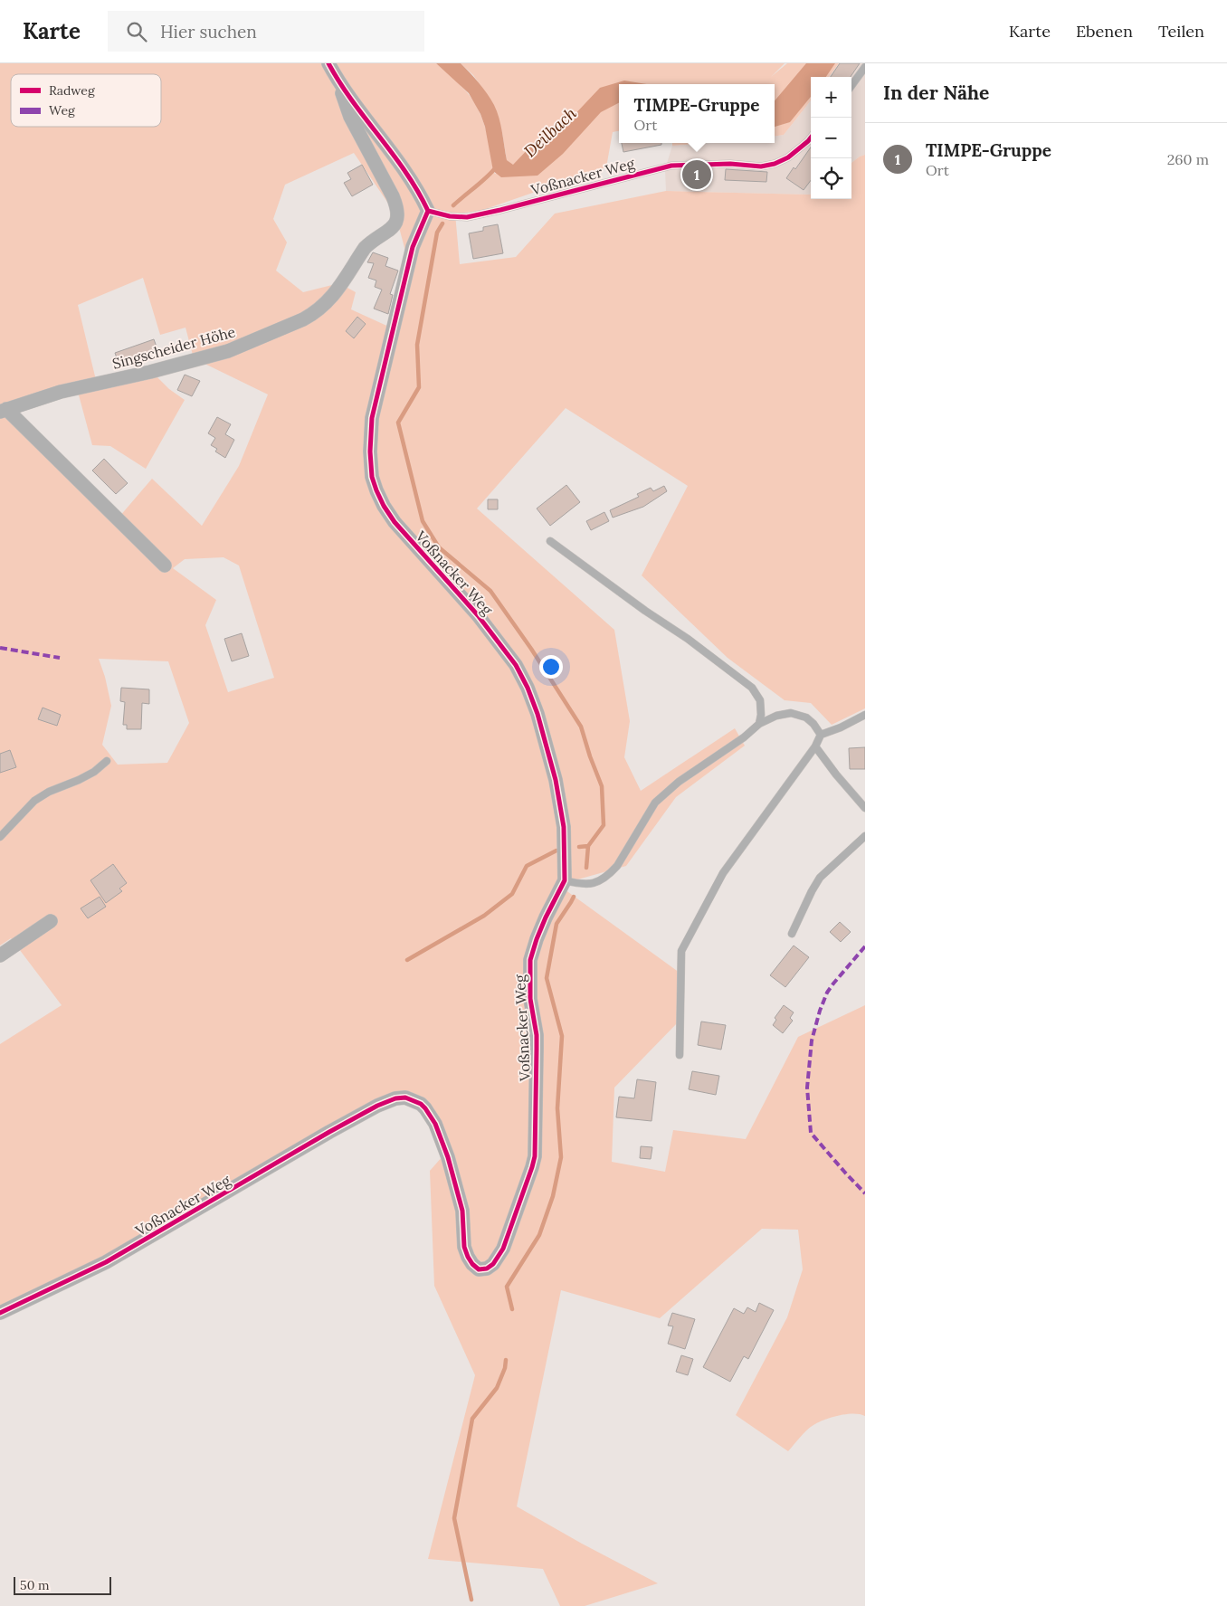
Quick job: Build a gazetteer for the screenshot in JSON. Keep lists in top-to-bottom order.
{
  "streets": {
    "street": ["Voßnacker Weg", "Singscheider Höhe"]
  },
  "water": ["Deilbach"],
  "legend": ["Radweg", "Weg"],
  "scale_bar": "50 m",
  "page": {
    "header": "Karte",
    "search": "Hier suchen",
    "nav": ["Karte", "Ebenen", "Teilen"],
    "heading": "In der Nähe",
    "map_buttons": ["+", "−"],
    "popup": ["TIMPE-Gruppe", "Ort"],
    "list": [
      {
        "mark": "1",
        "name": "TIMPE-Gruppe",
        "note": "Ort",
        "value": "260 m"
      }
    ],
    "pins": "1",
    "scale": "50 m"
  }
}
